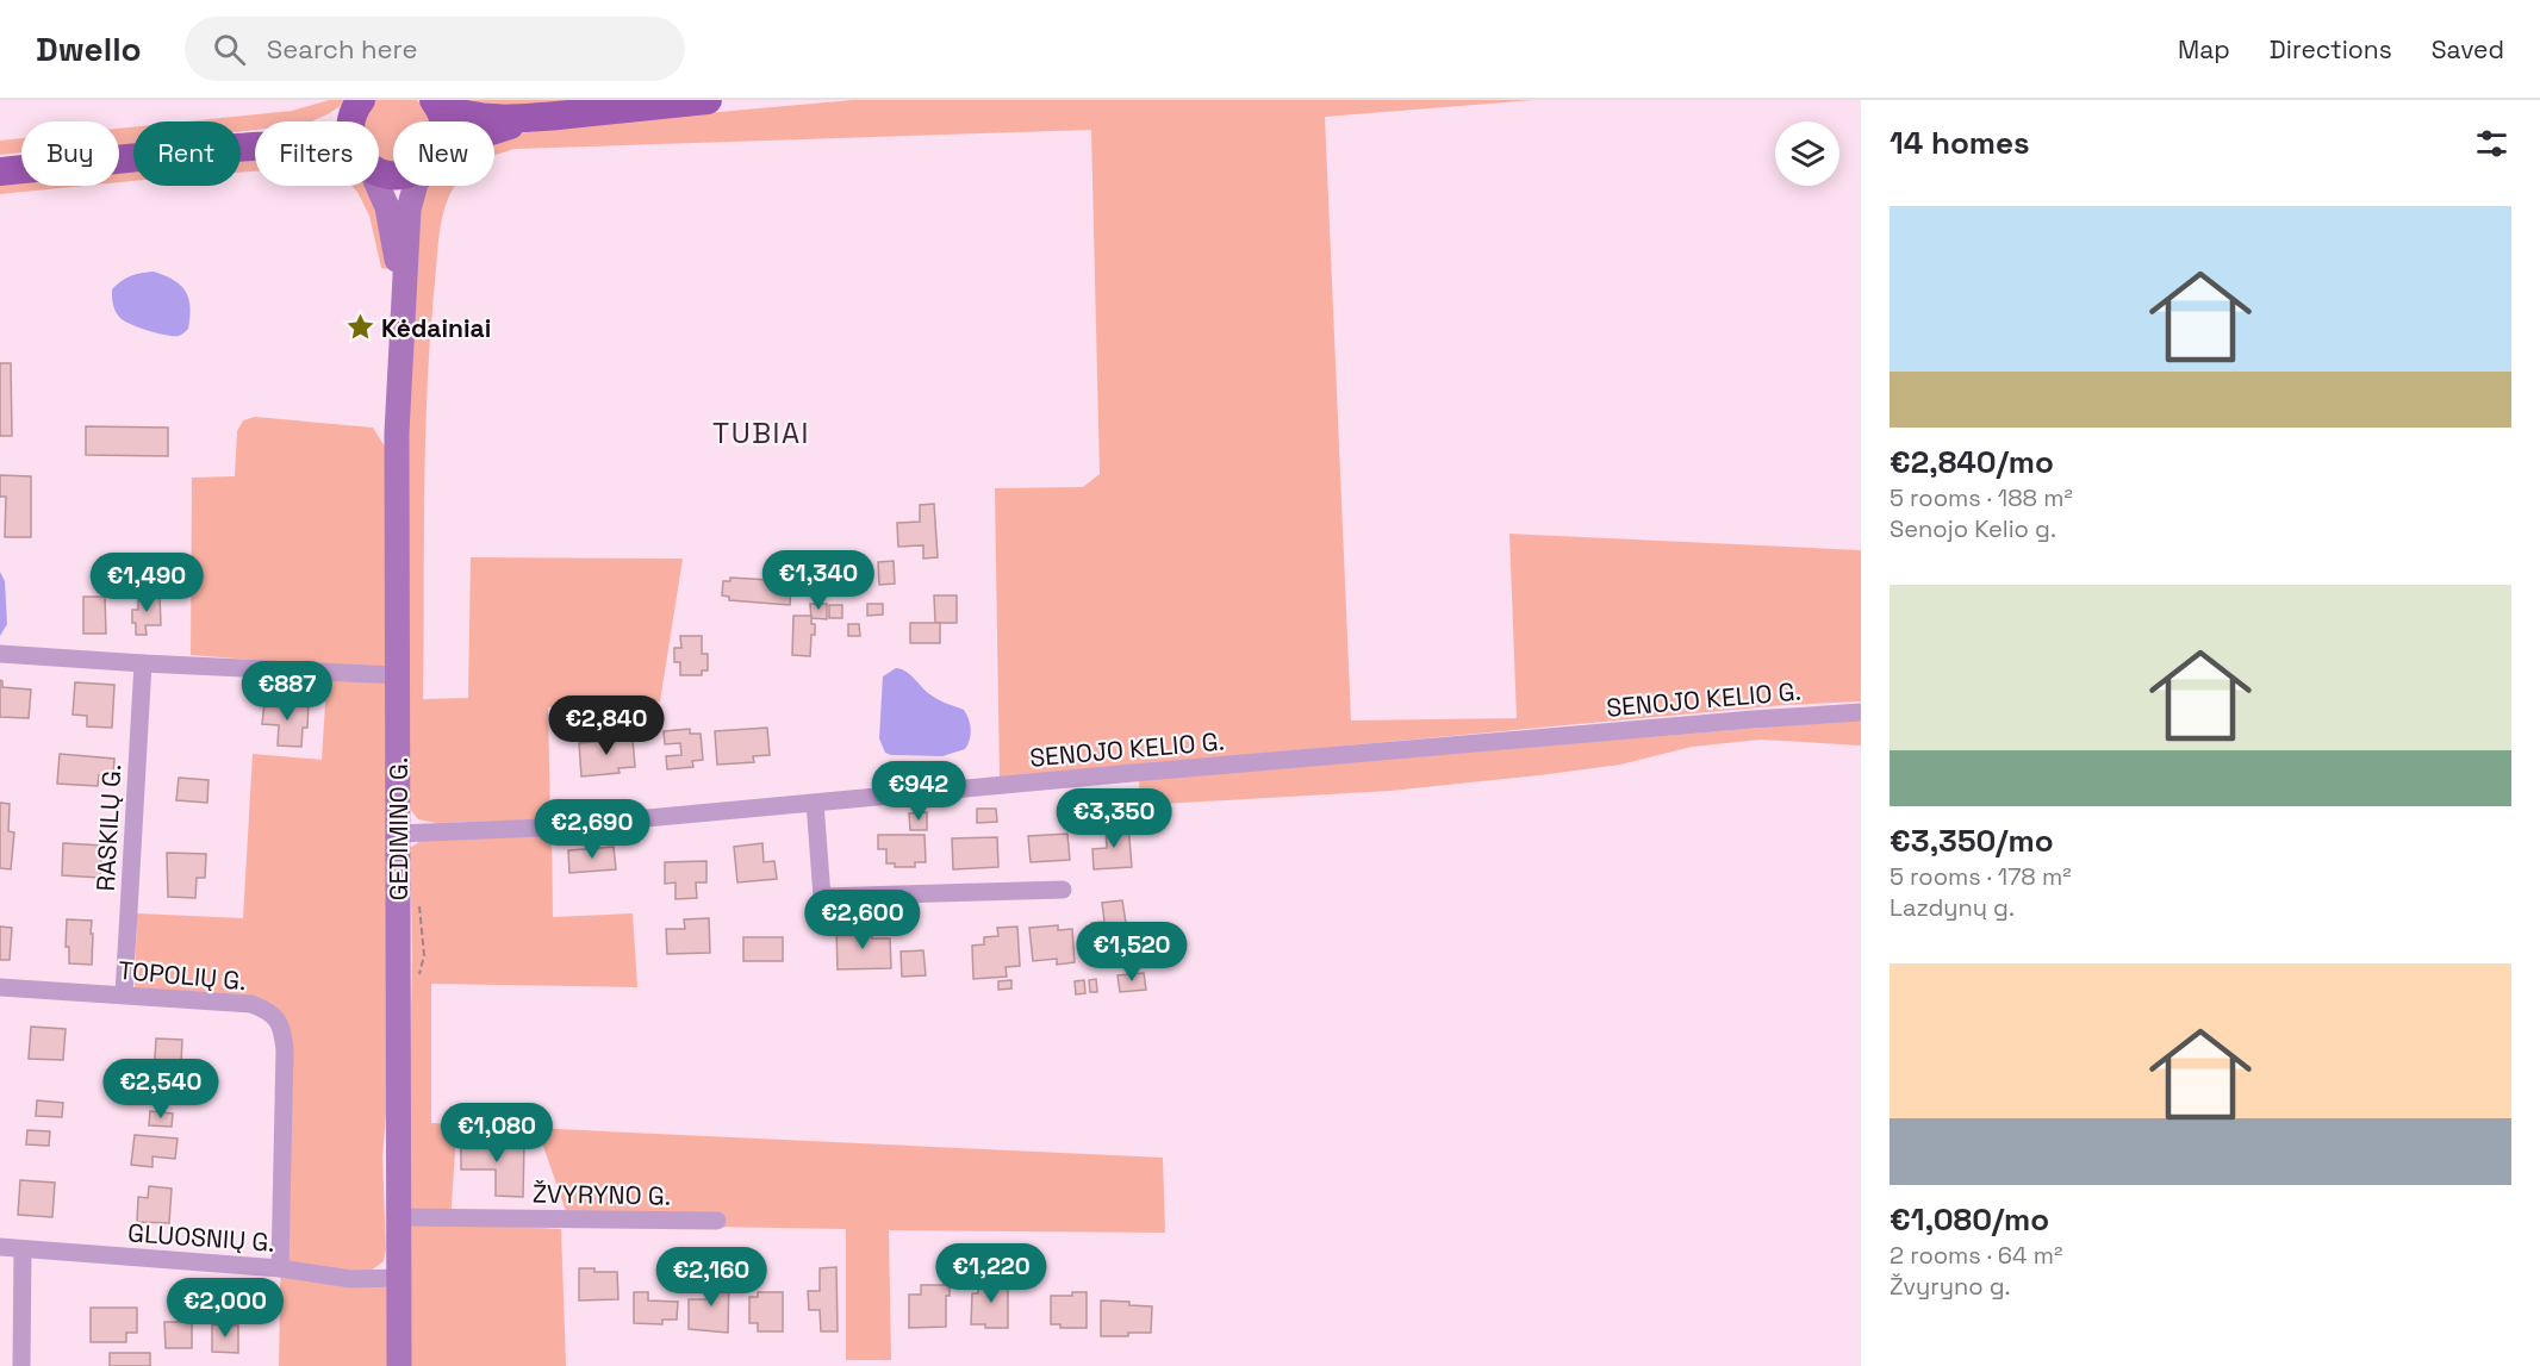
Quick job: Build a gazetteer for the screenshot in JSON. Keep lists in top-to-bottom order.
{
  "streets": {
    "main road": ["GEDIMINO G."],
    "street": [
      "SENOJO KELIO G.",
      "RASKILŲ G.",
      "TOPOLIŲ G.",
      "ŽVYRYNO G.",
      "GLUOSNIŲ G."
    ]
  },
  "crossings": [
    ["SENOJO KELIO G.", "GEDIMINO G."],
    ["RASKILŲ G.", "TOPOLIŲ G."],
    ["GEDIMINO G.", "ŽVYRYNO G."],
    ["GEDIMINO G.", "GLUOSNIŲ G."],
    ["TOPOLIŲ G.", "GLUOSNIŲ G."]
  ],
  "districts": ["TUBIAI"],
  "places": {
    "place": ["Kėdainiai"]
  },
  "page": {
    "header": "Dwello",
    "search": "Search here",
    "nav": ["Map", "Directions", "Saved"],
    "heading": "14 homes",
    "chip": [
      "Buy",
      "Rent",
      "Filters",
      "New"
    ],
    "list": [
      {
        "name": "€2,840/mo",
        "note": "5 rooms · 188 m² · Senojo Kelio g."
      },
      {
        "name": "€3,350/mo",
        "note": "5 rooms · 178 m² · Lazdynų g."
      },
      {
        "name": "€1,080/mo",
        "note": "2 rooms · 64 m² · Žvyryno g."
      }
    ],
    "price": [
      "€1,340",
      "€1,490",
      "€887",
      "€2,840",
      "€942",
      "€3,350",
      "€2,690",
      "€2,600",
      "€1,520",
      "€2,540",
      "€1,080",
      "€1,220",
      "€2,160",
      "€2,000"
    ]
  }
}
